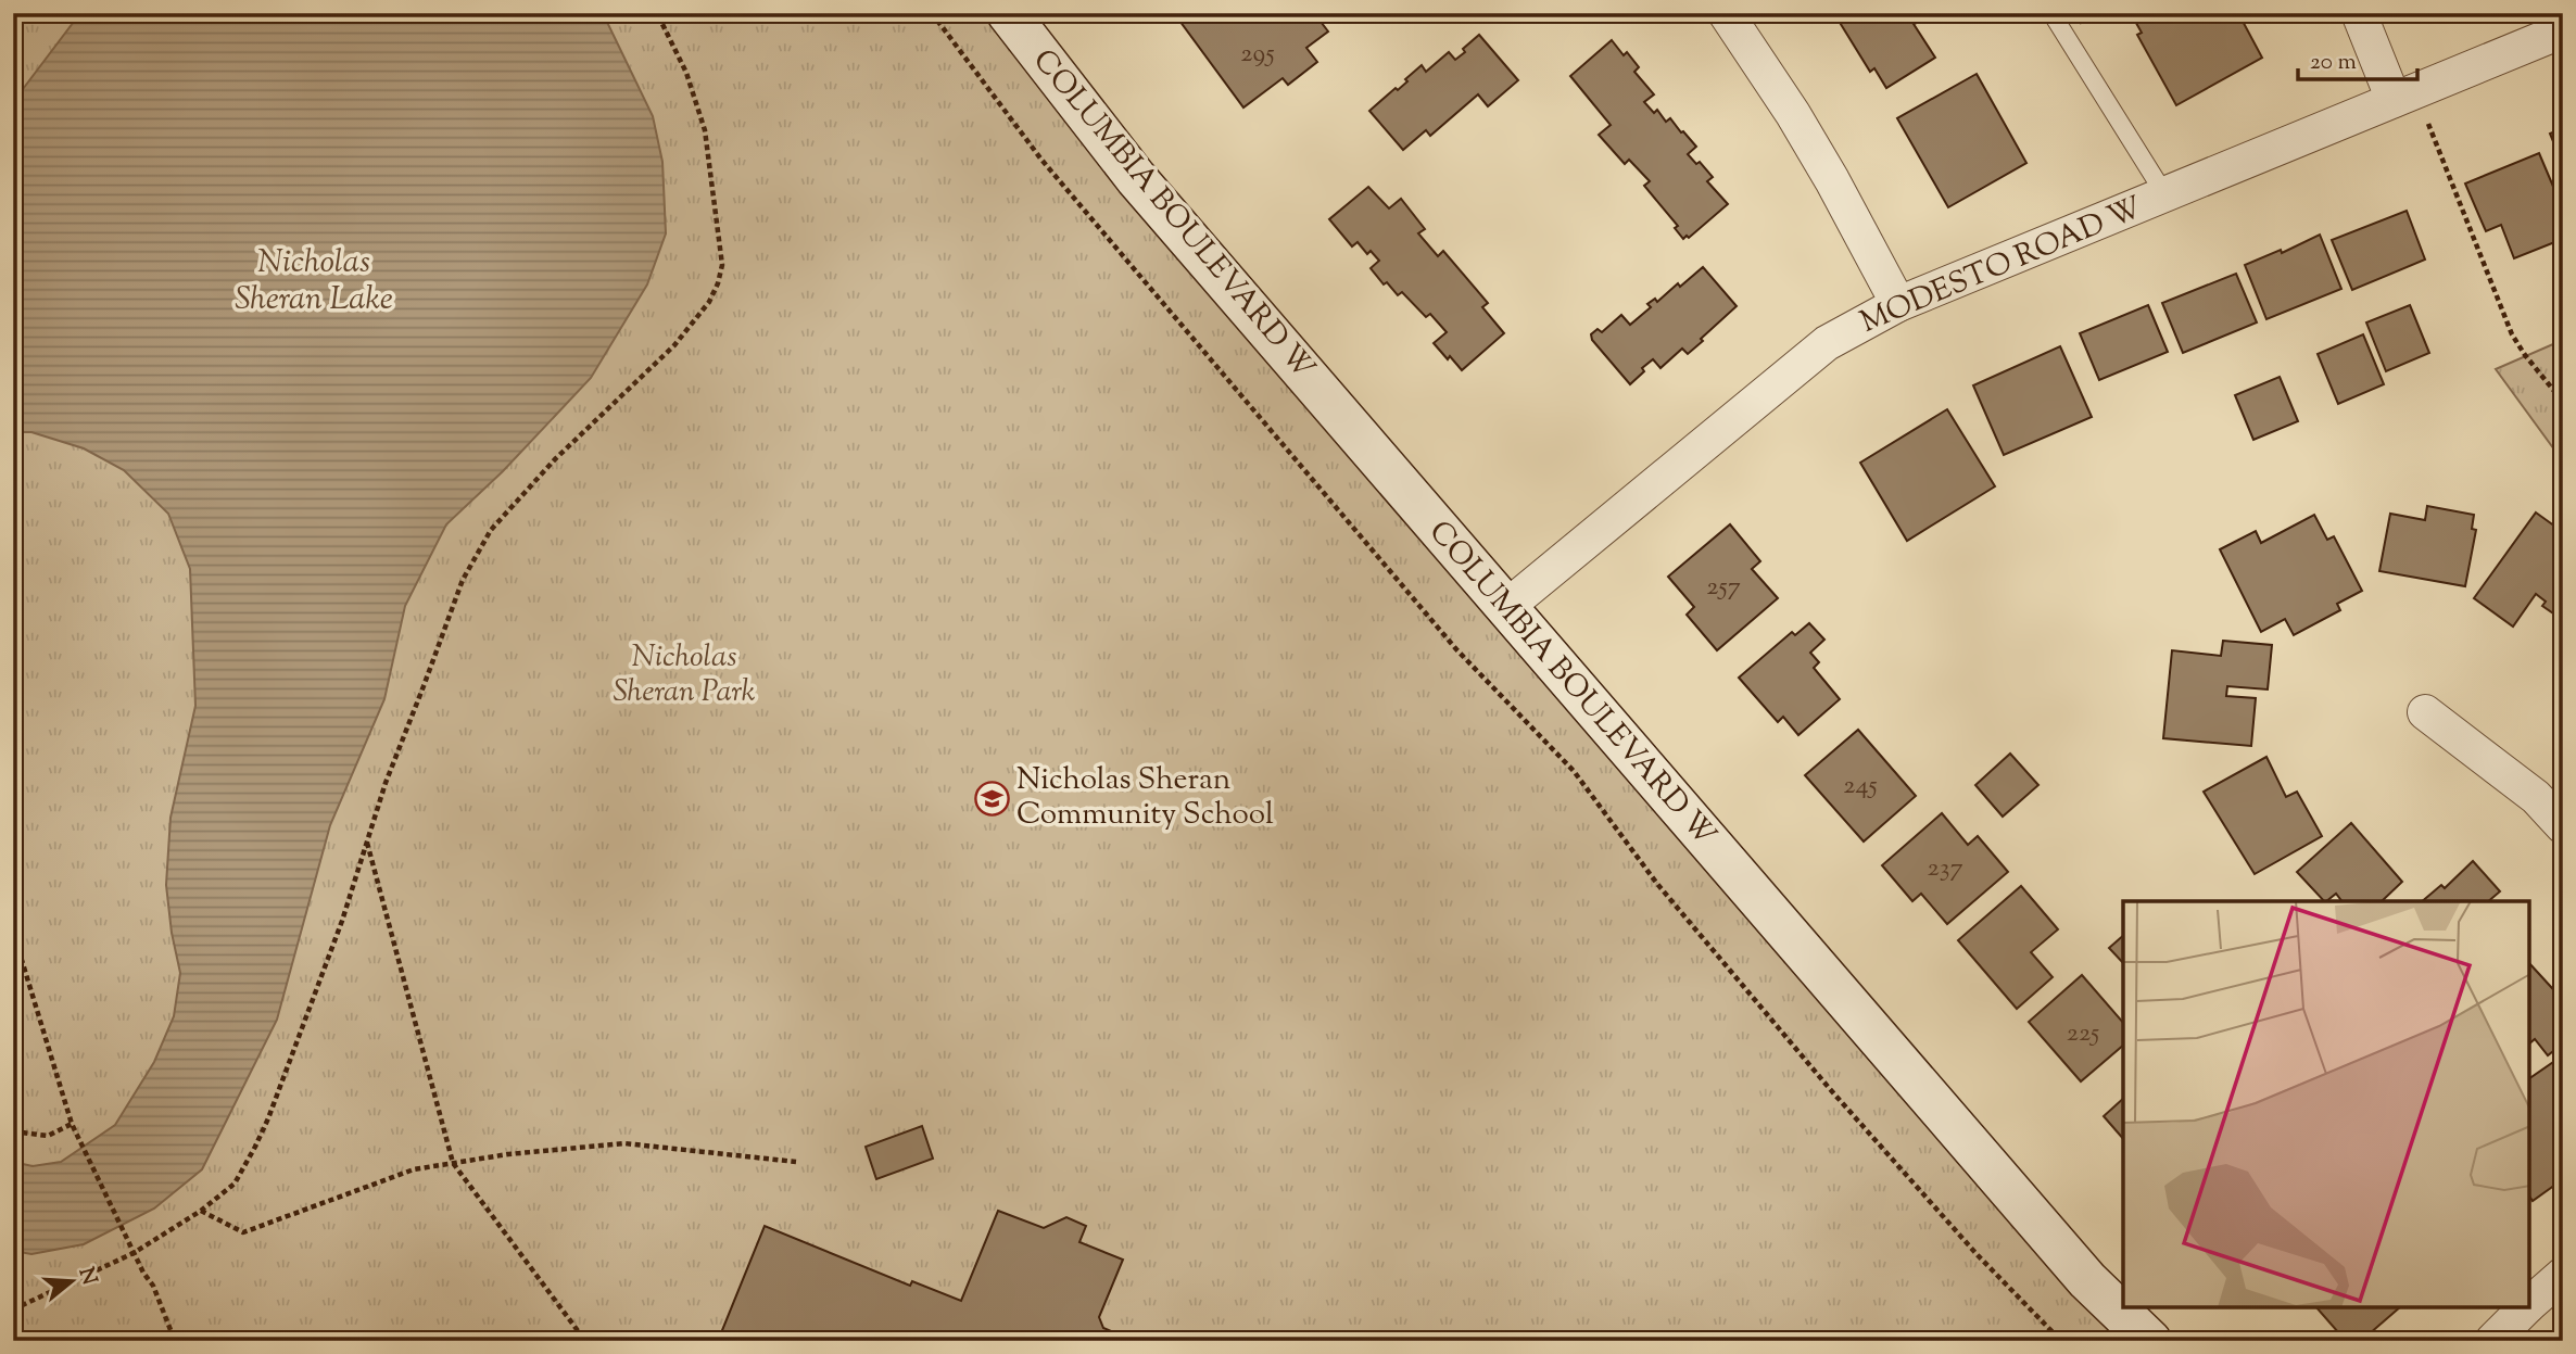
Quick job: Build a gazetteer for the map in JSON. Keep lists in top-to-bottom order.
{
  "streets": {
    "street": ["COLUMBIA BOULEVARD W", "MODESTO ROAD W"]
  },
  "crossings": [
    ["COLUMBIA BOULEVARD W", "MODESTO ROAD W"]
  ],
  "water": ["Nicholas Sheran Lake"],
  "parks": ["Nicholas Sheran Park"],
  "places": {
    "school or university": ["Nicholas Sheran Community School"]
  },
  "house_numbers": [
    "295",
    "257",
    "245",
    "237",
    "225"
  ],
  "scale_bar": "20 m",
  "north": "right"
}
